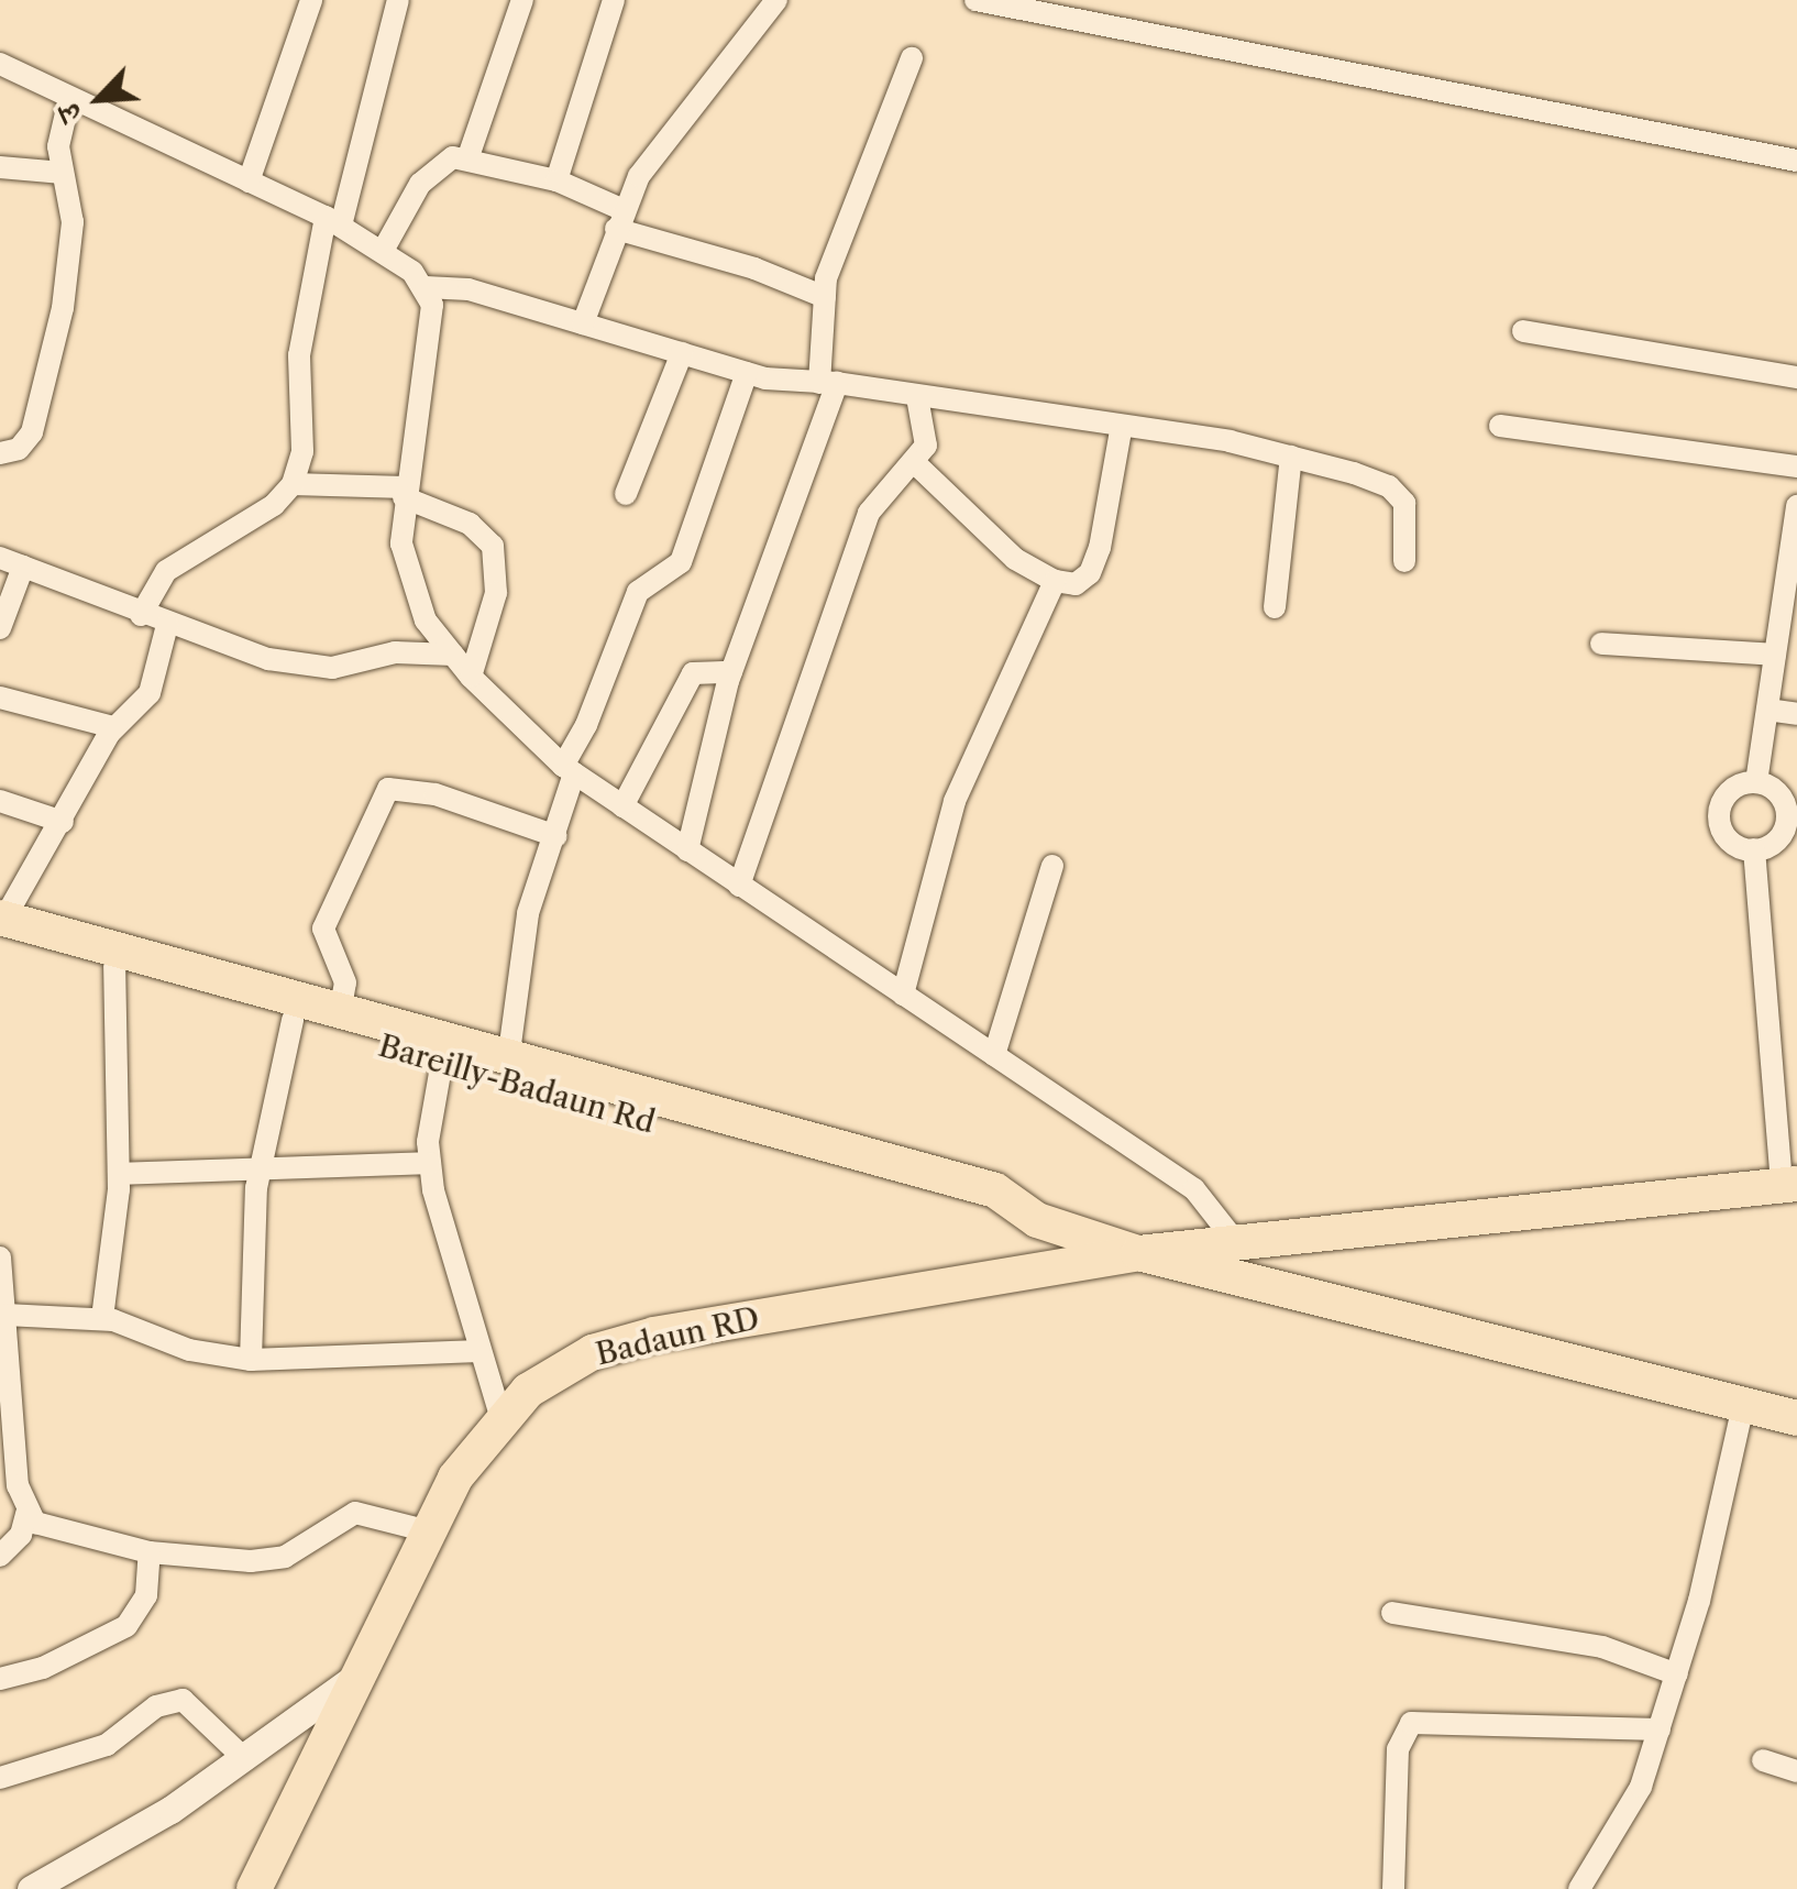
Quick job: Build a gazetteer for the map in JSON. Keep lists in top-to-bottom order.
{
  "streets": {
    "main road": ["Bareilly-Badaun Rd", "Badaun RD"]
  },
  "crossings": [
    ["Bareilly-Badaun Rd", "Badaun RD"]
  ],
  "north": "bottom left"
}
